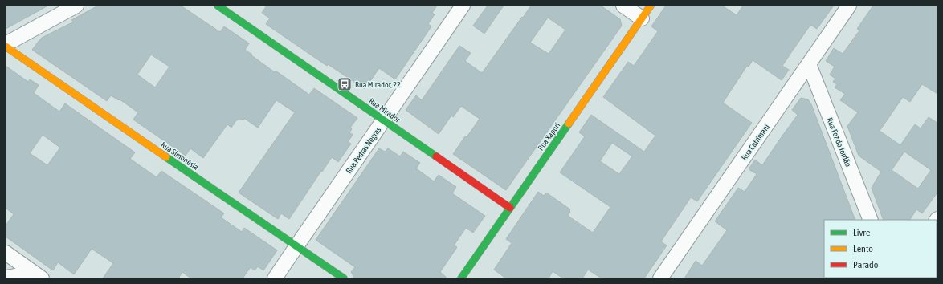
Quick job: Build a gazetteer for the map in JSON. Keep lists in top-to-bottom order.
{
  "streets": {
    "street": [
      "Rua Mirador",
      "Rua Xapuri",
      "Rua Catrimani",
      "Rua Foz do Jordão",
      "Rua Pedras Negras",
      "Rua Simonésia"
    ]
  },
  "crossings": [
    ["Rua Mirador", "Rua Xapuri"],
    ["Rua Mirador", "Rua Pedras Negras"],
    ["Rua Catrimani", "Rua Foz do Jordão"],
    ["Rua Pedras Negras", "Rua Simonésia"]
  ],
  "places": {
    "bus stop": ["Rua Mirador, 22"]
  },
  "legend": ["Livre", "Lento", "Parado"]
}
